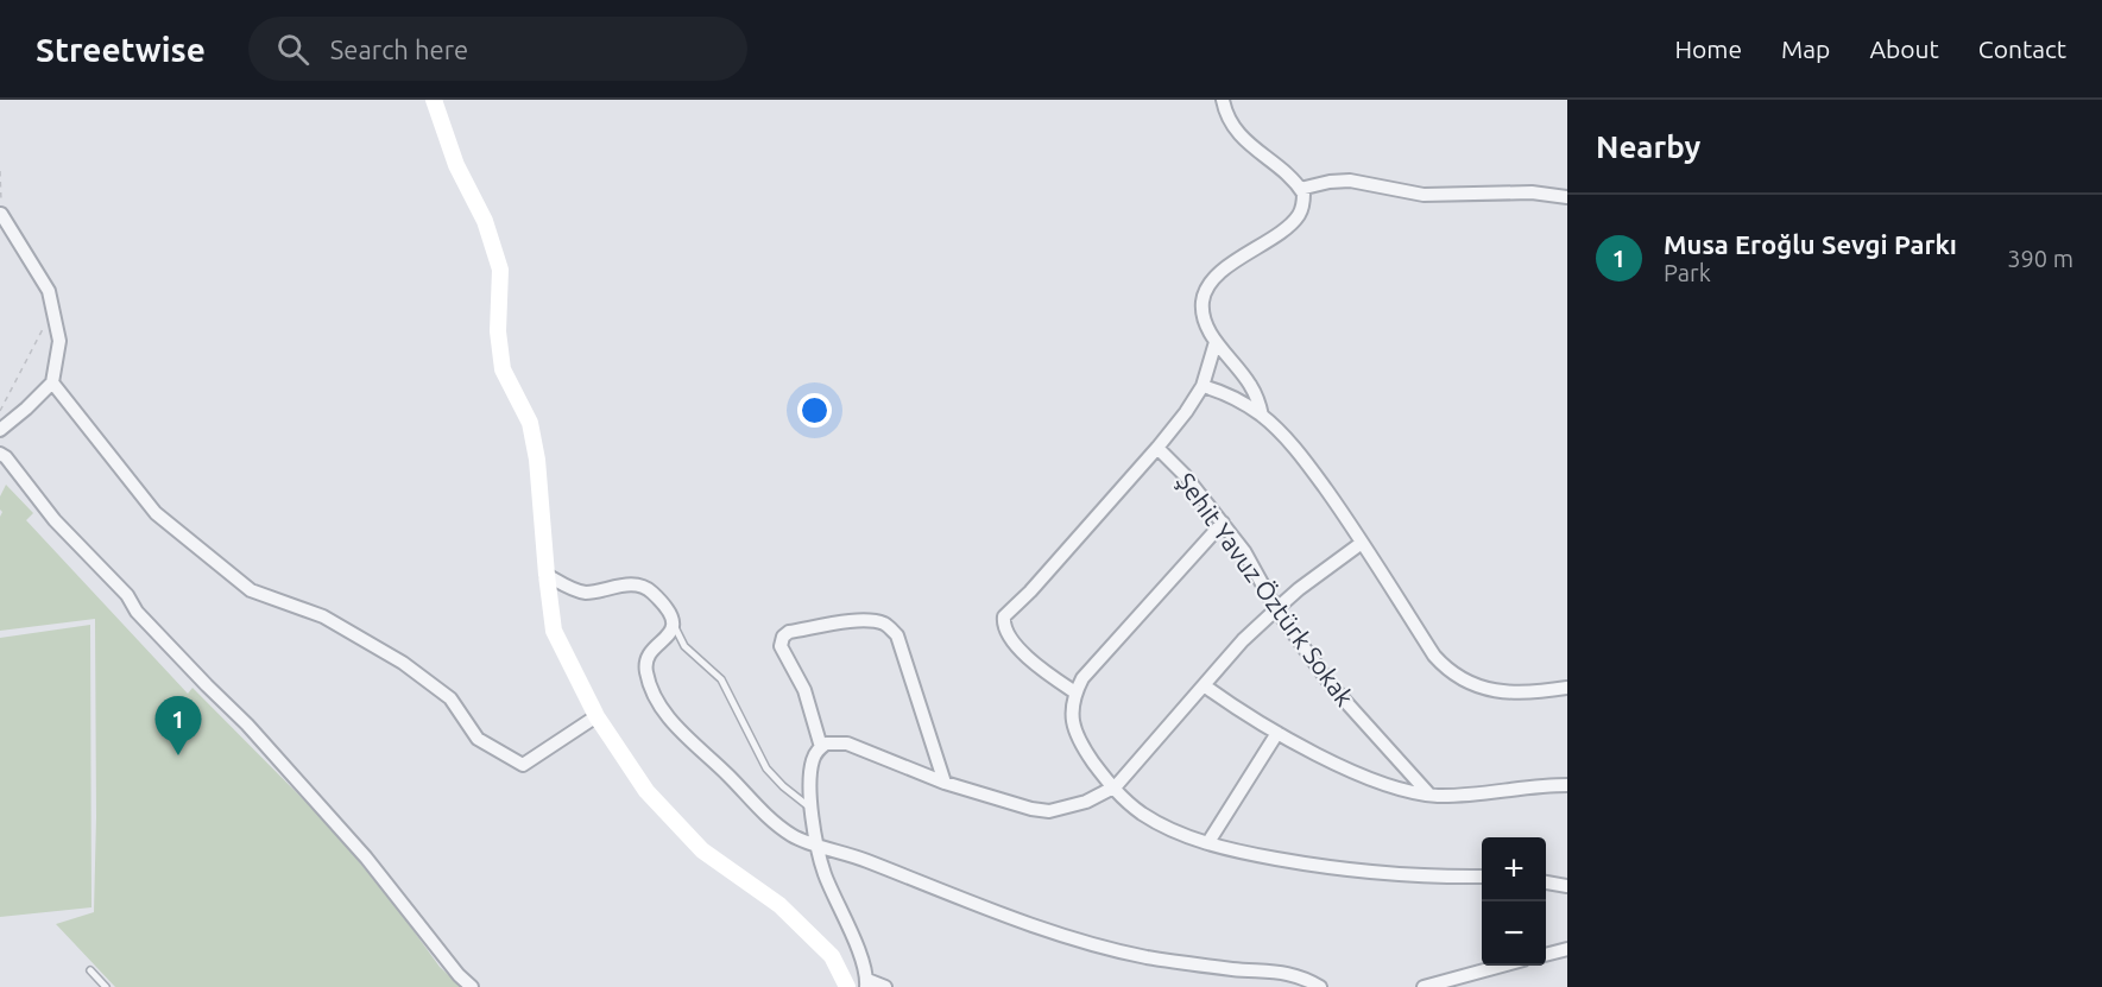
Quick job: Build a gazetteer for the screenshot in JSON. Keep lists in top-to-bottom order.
{
  "streets": {
    "street": ["Şehit Yavuz Öztürk Sokak"]
  },
  "page": {
    "header": "Streetwise",
    "search": "Search here",
    "nav": [
      "Home",
      "Map",
      "About",
      "Contact"
    ],
    "heading": "Nearby",
    "list": [
      {
        "mark": "1",
        "name": "Musa Eroğlu Sevgi Parkı",
        "note": "Park",
        "value": "390 m"
      }
    ],
    "pins": "1",
    "map_buttons": ["+", "−"]
  }
}
